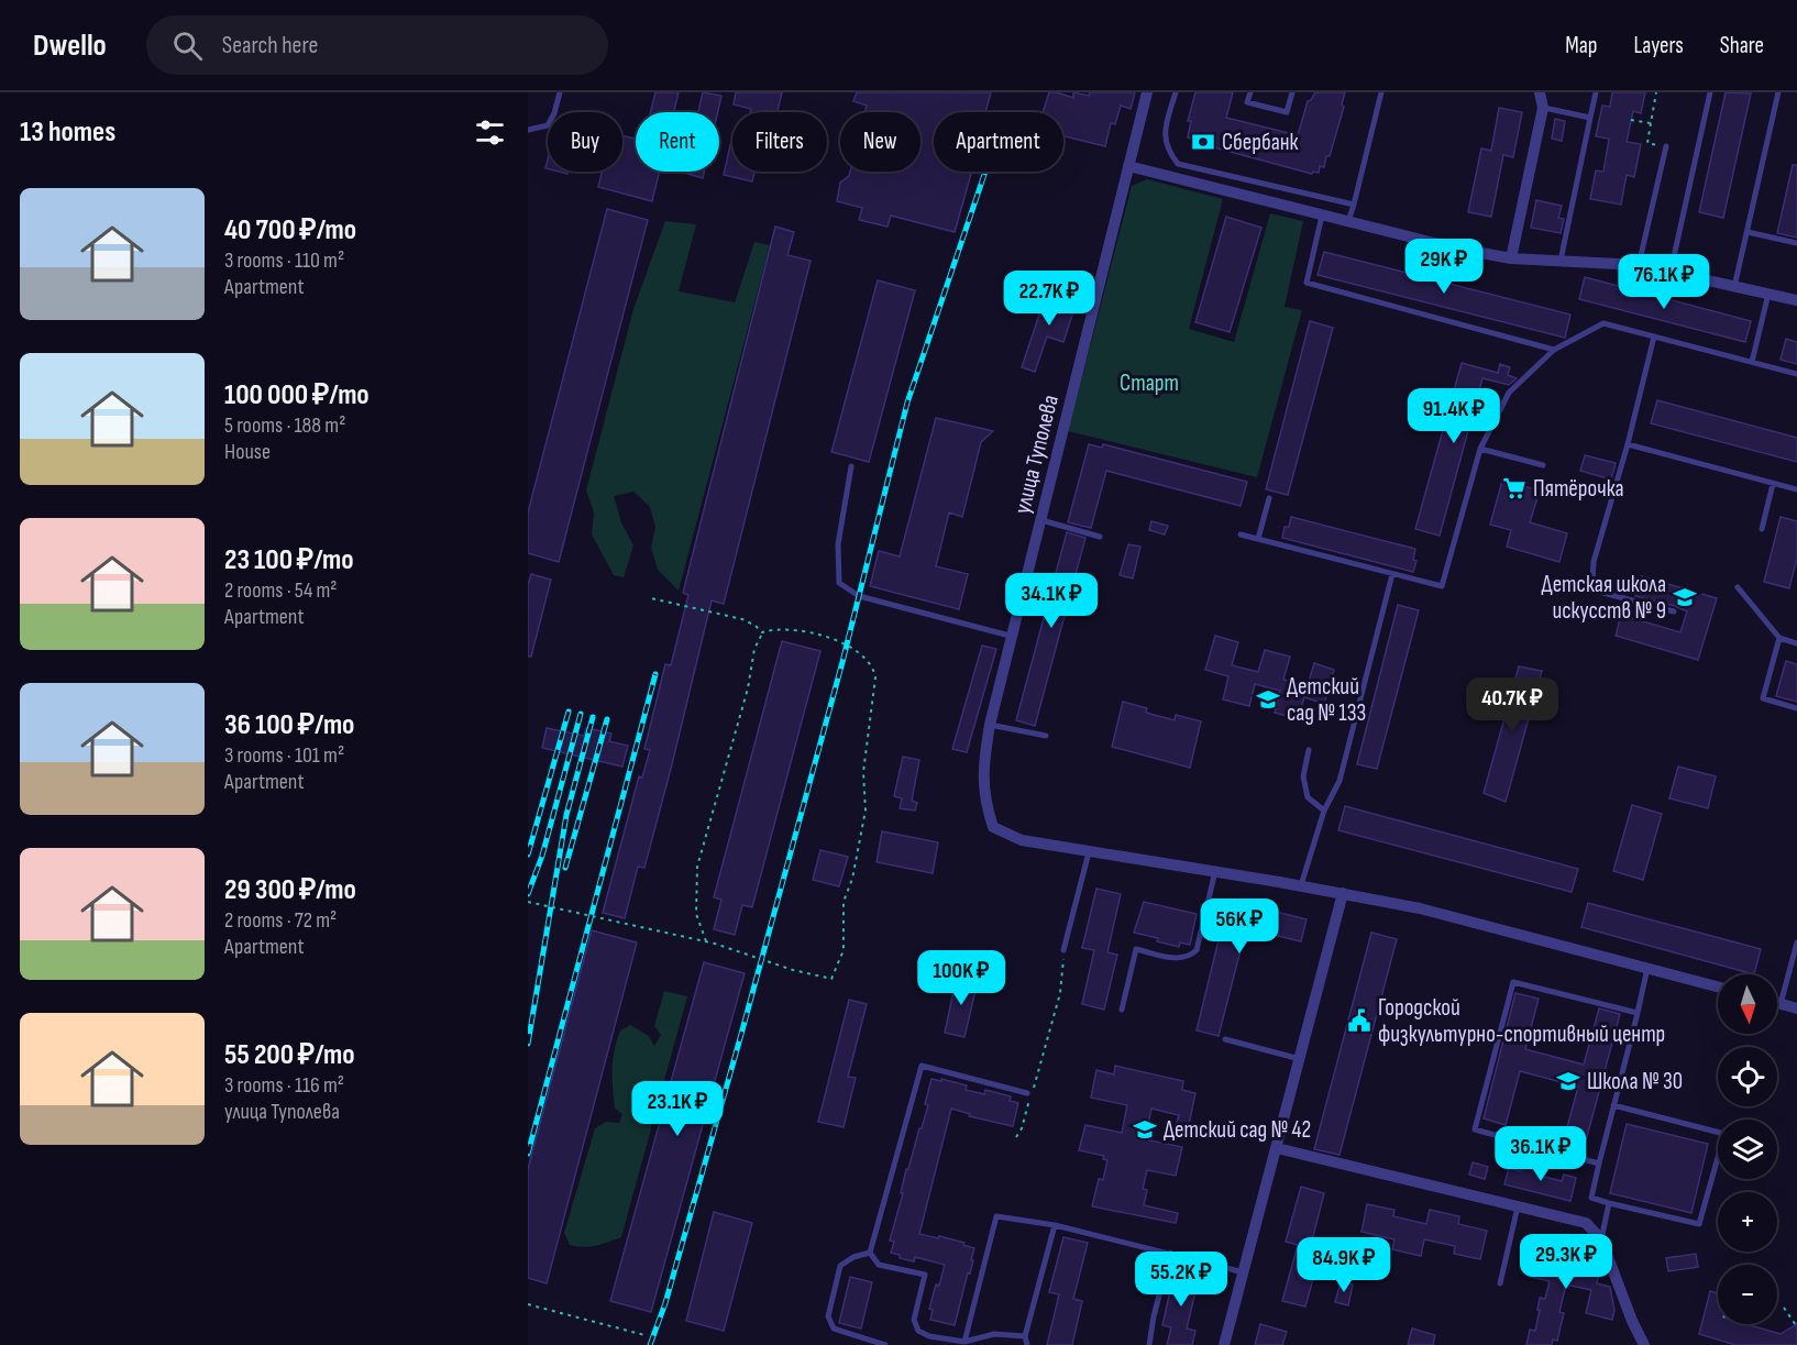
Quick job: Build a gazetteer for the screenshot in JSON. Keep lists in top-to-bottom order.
{
  "streets": {
    "street": ["улица Туполева"]
  },
  "parks": ["Старт"],
  "places": {
    "bank": ["Сбербанк"],
    "supermarket": ["Пятёрочка"],
    "school or university": [
      "Детская школа искусств № 9",
      "Детский сад № 133",
      "Школа № 30",
      "Детский сад № 42"
    ],
    "public building": ["Городской физкультурно-спортивный центр"]
  },
  "north": "bottom",
  "page": {
    "header": "Dwello",
    "search": "Search here",
    "nav": ["Map", "Layers", "Share"],
    "heading": "13 homes",
    "chip": [
      "Buy",
      "Rent",
      "Filters",
      "New",
      "Apartment"
    ],
    "list": [
      {
        "name": "40 700 ₽/mo",
        "note": "3 rooms · 110 m² · Apartment"
      },
      {
        "name": "100 000 ₽/mo",
        "note": "5 rooms · 188 m² · House"
      },
      {
        "name": "23 100 ₽/mo",
        "note": "2 rooms · 54 m² · Apartment"
      },
      {
        "name": "36 100 ₽/mo",
        "note": "3 rooms · 101 m² · Apartment"
      },
      {
        "name": "29 300 ₽/mo",
        "note": "2 rooms · 72 m² · Apartment"
      },
      {
        "name": "55 200 ₽/mo",
        "note": "3 rooms · 116 m² · улица Туполева"
      }
    ],
    "price": [
      "29K ₽",
      "76.1K ₽",
      "22.7K ₽",
      "91.4K ₽",
      "34.1K ₽",
      "40.7K ₽",
      "56K ₽",
      "100K ₽",
      "23.1K ₽",
      "36.1K ₽",
      "29.3K ₽",
      "84.9K ₽",
      "55.2K ₽"
    ],
    "map_buttons": ["+", "−"]
  }
}
